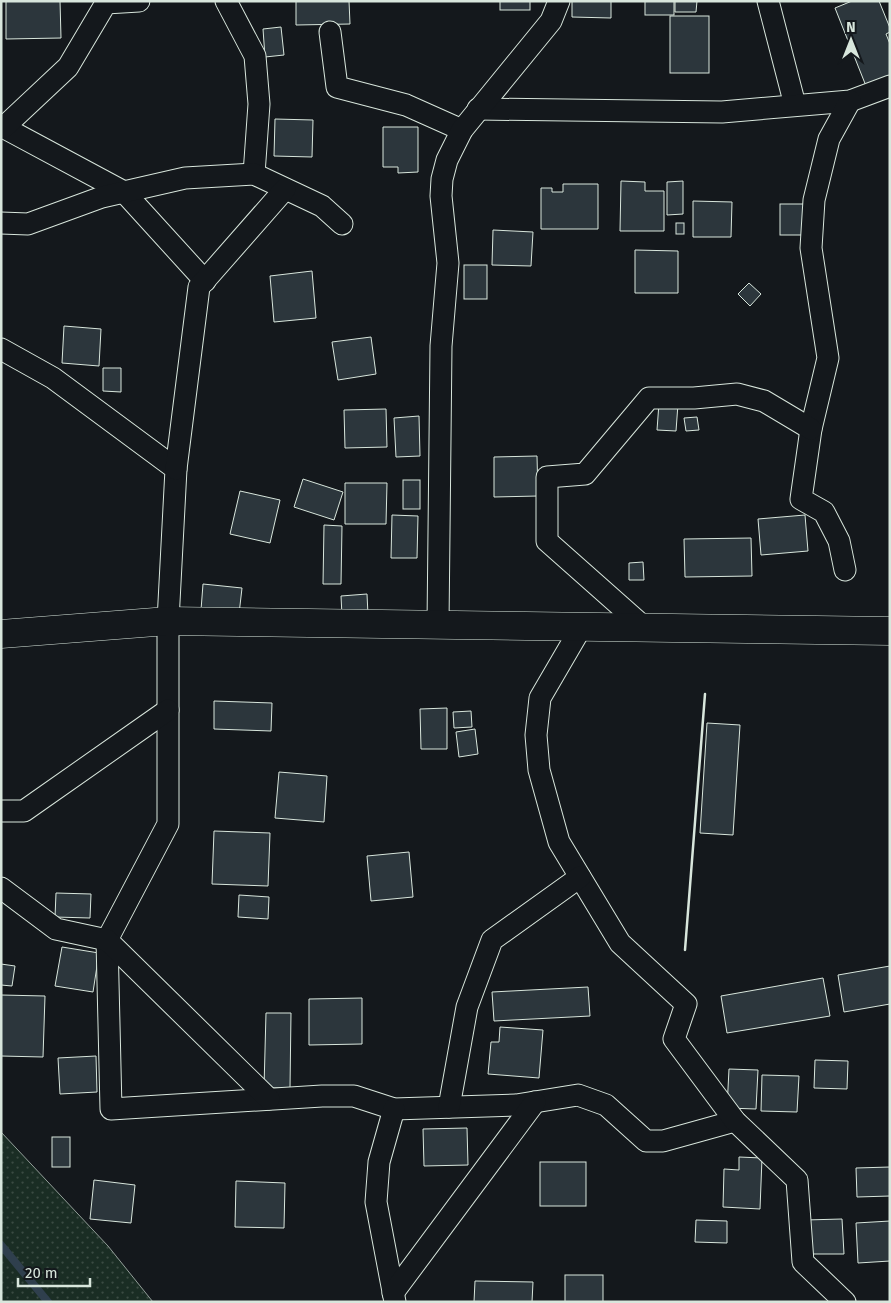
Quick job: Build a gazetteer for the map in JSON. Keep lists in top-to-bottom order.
{
  "scale_bar": "20 m",
  "north": "top"
}
